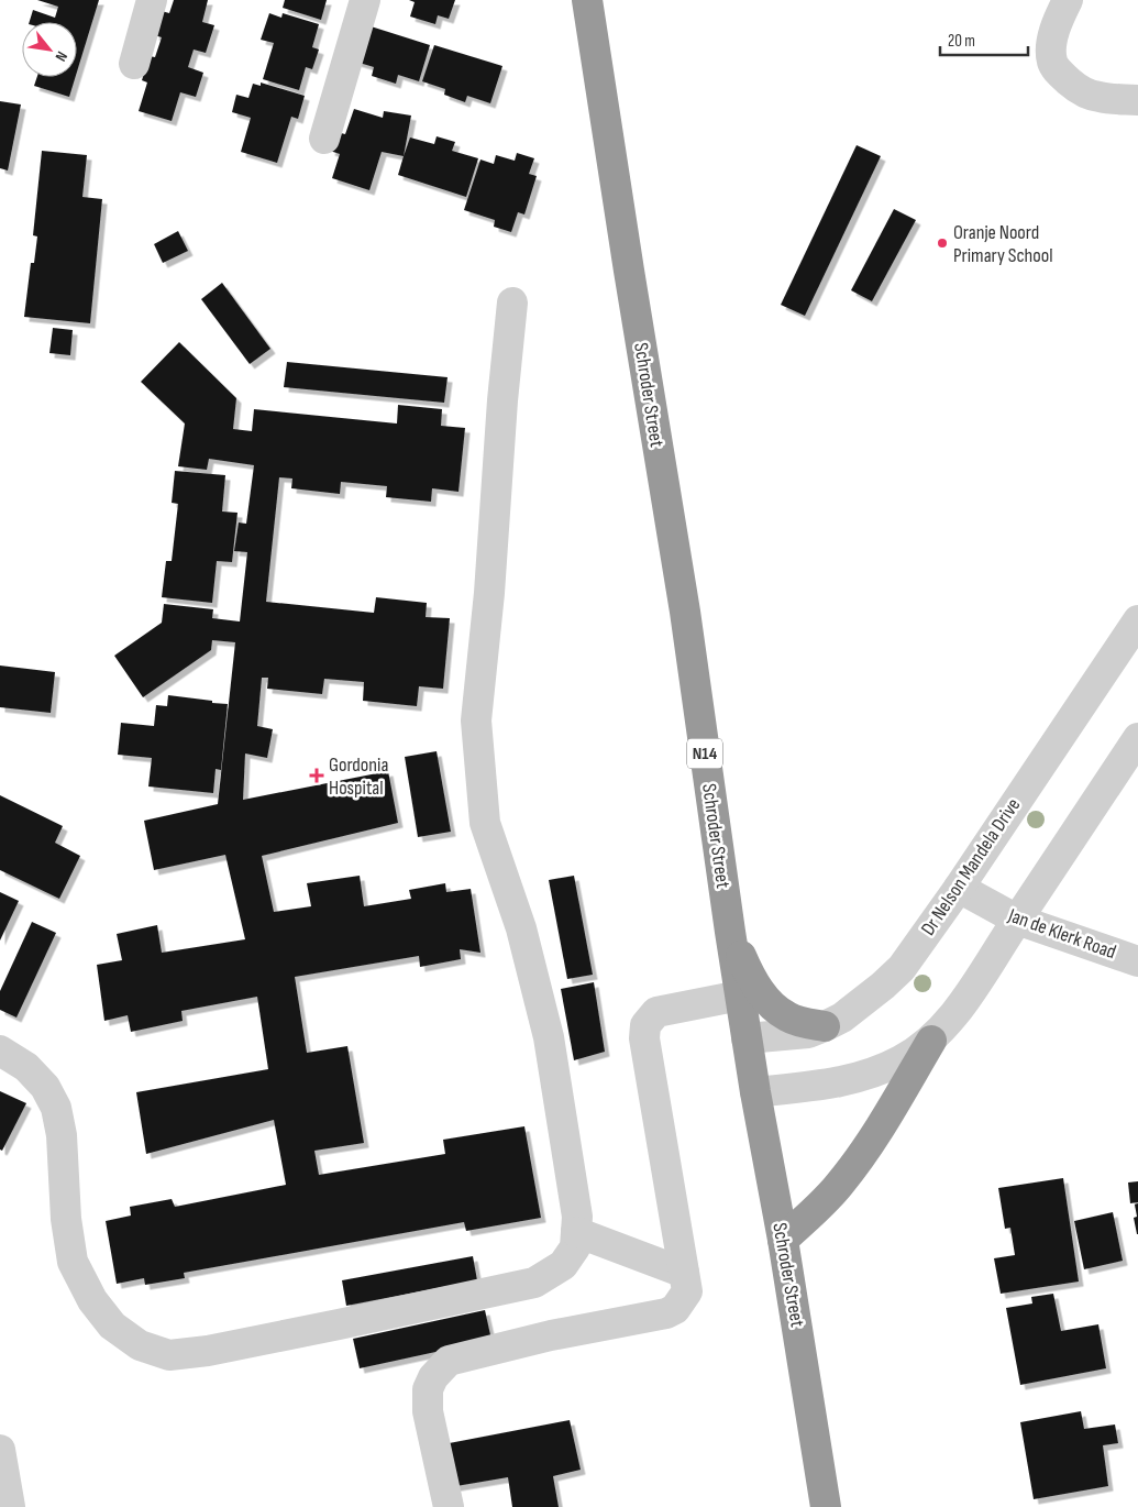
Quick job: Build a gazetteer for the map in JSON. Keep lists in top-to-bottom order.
{
  "streets": {
    "highway": ["Schroder Street", "N14"],
    "street": ["Dr Nelson Mandela Drive", "Jan de Klerk Road"]
  },
  "crossings": [
    ["Schroder Street", "Dr Nelson Mandela Drive"],
    ["Dr Nelson Mandela Drive", "Jan de Klerk Road"]
  ],
  "places": {
    "other": ["Oranje Noord Primary School"],
    "health": ["Gordonia Hospital"]
  },
  "scale_bar": "20 m",
  "north": "bottom right"
}
